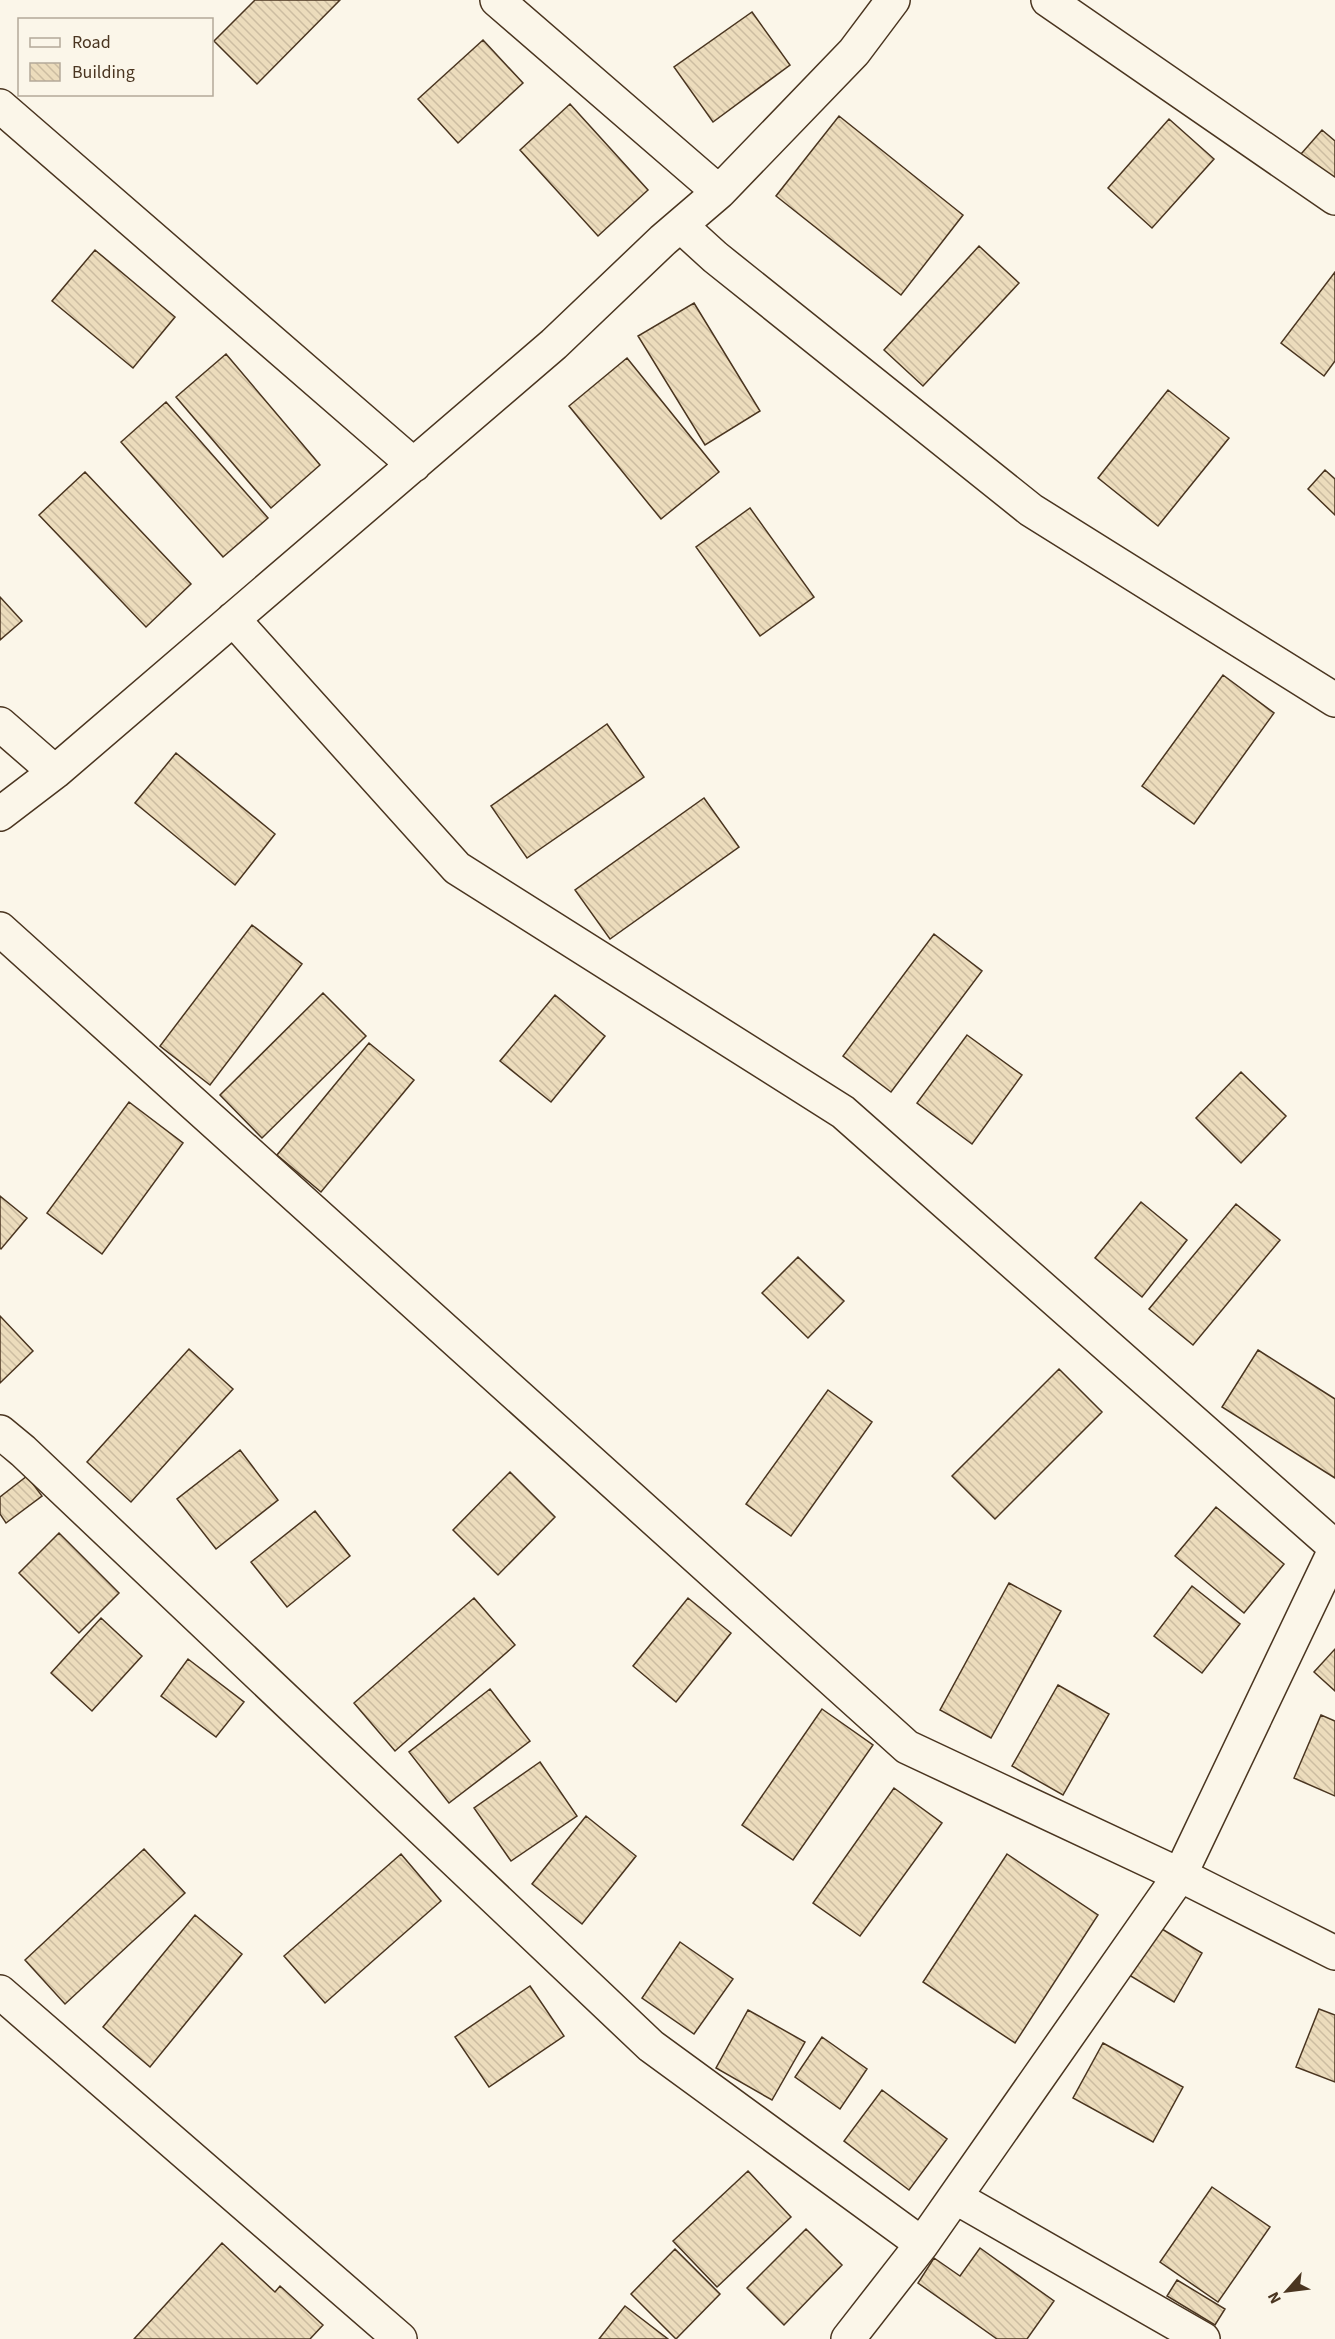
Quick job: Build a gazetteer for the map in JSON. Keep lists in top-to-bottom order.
{
  "legend": ["Road", "Building"],
  "north": "bottom left"
}
